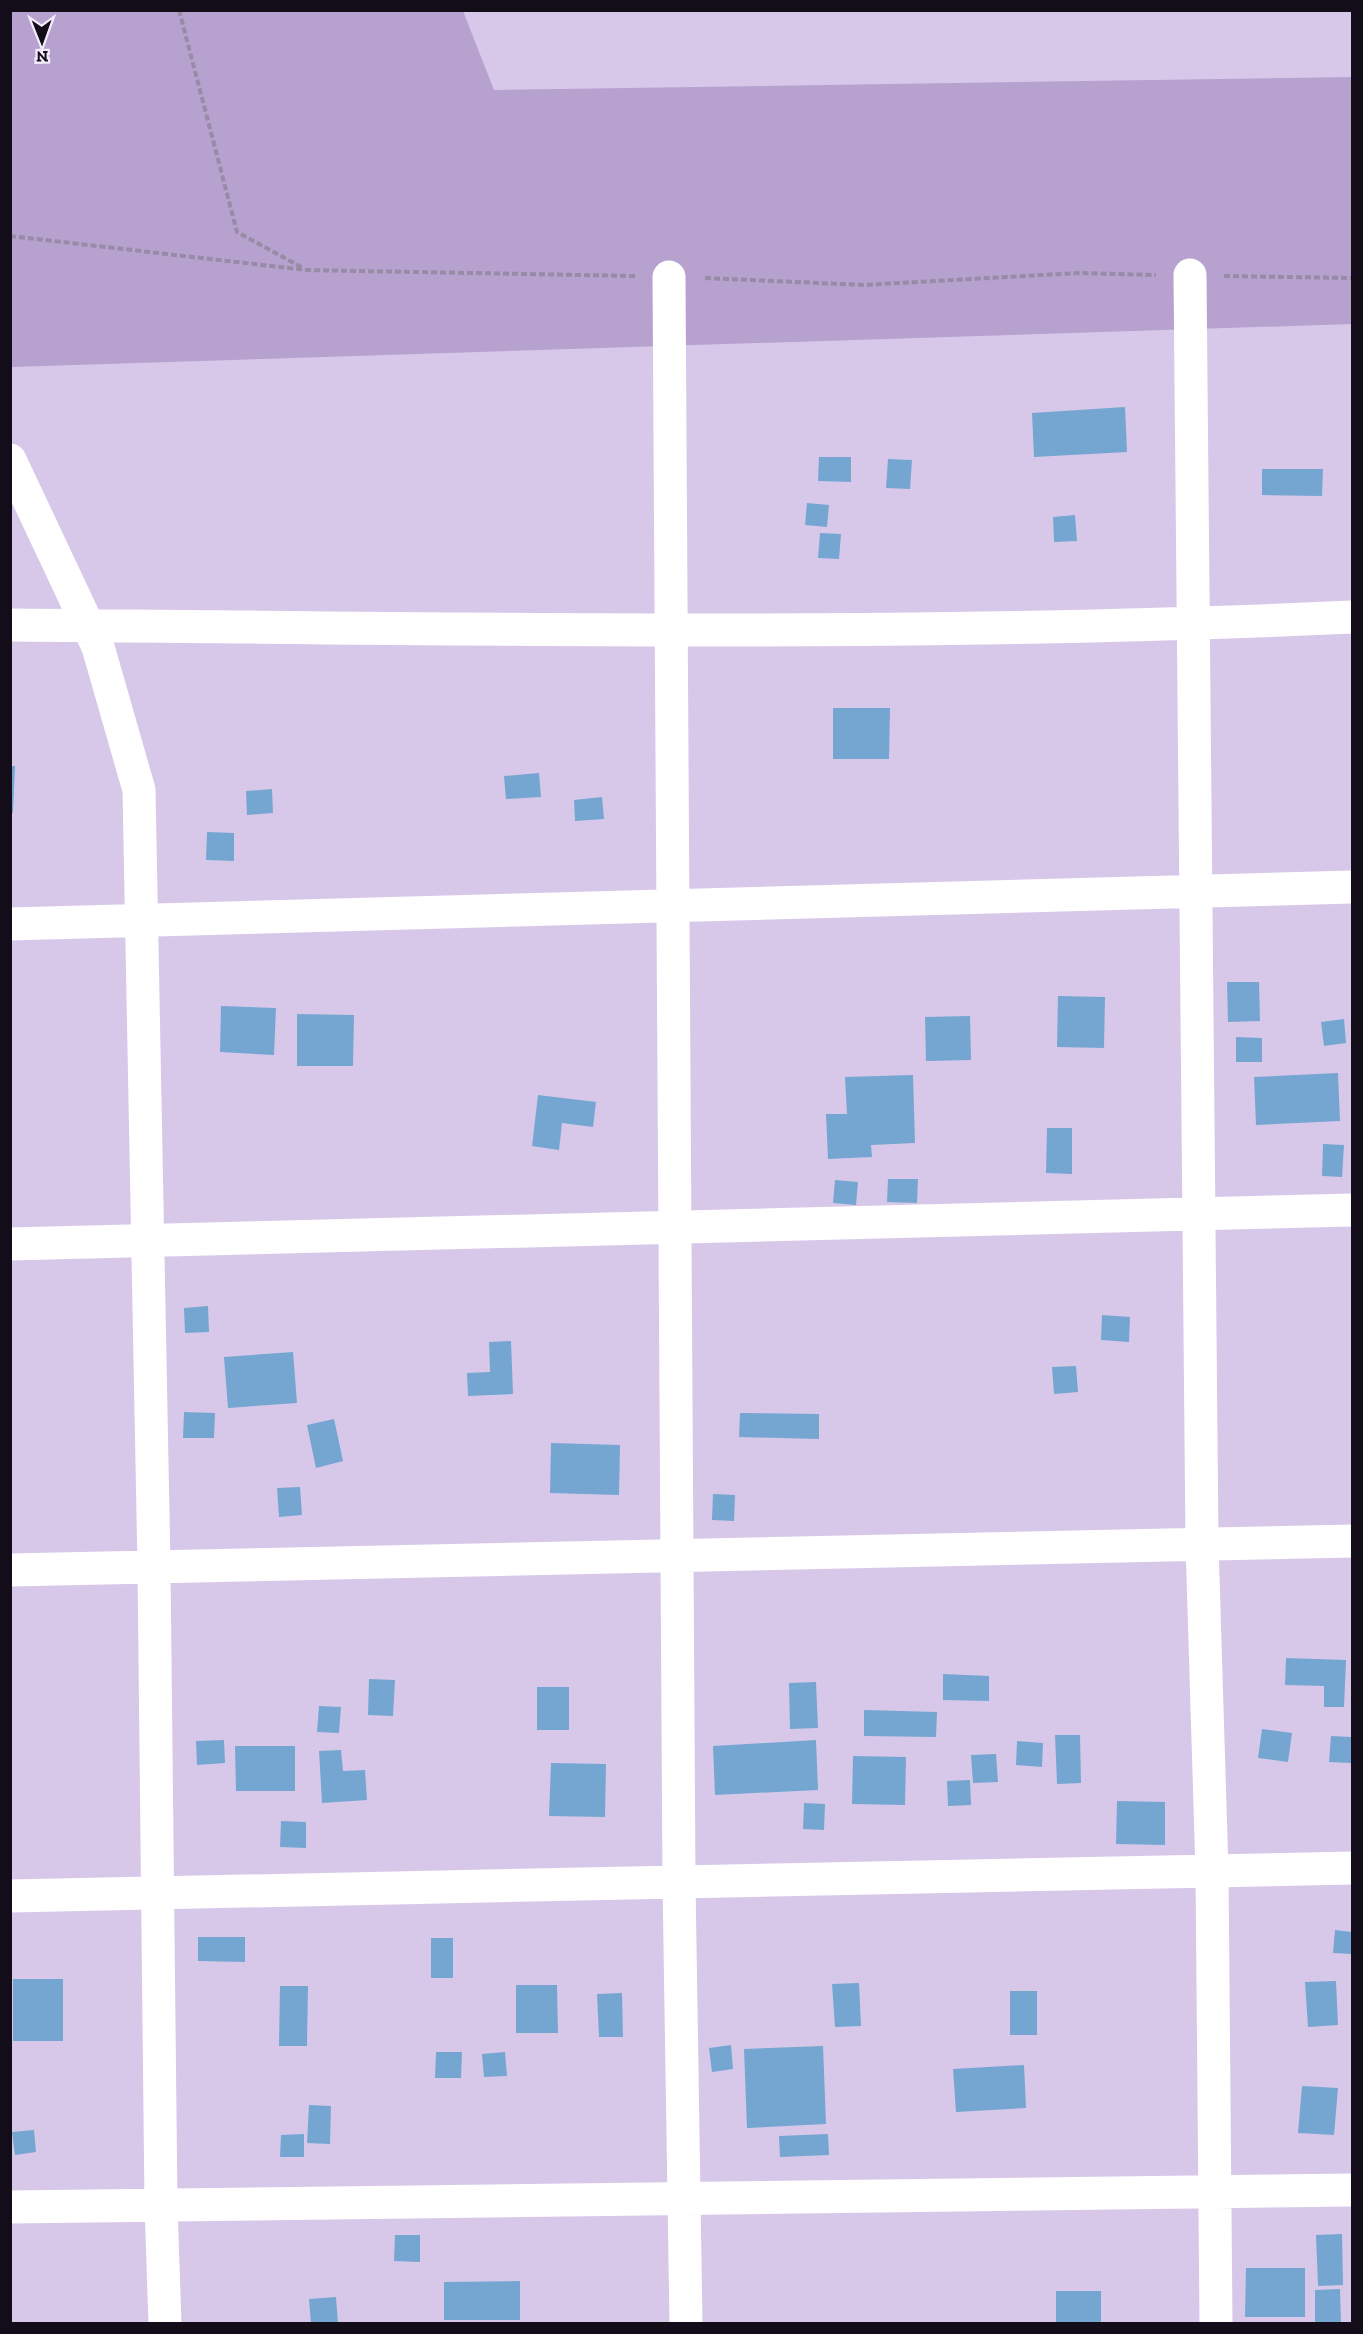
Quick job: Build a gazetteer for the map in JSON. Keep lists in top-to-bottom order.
{
  "north": "bottom"
}
